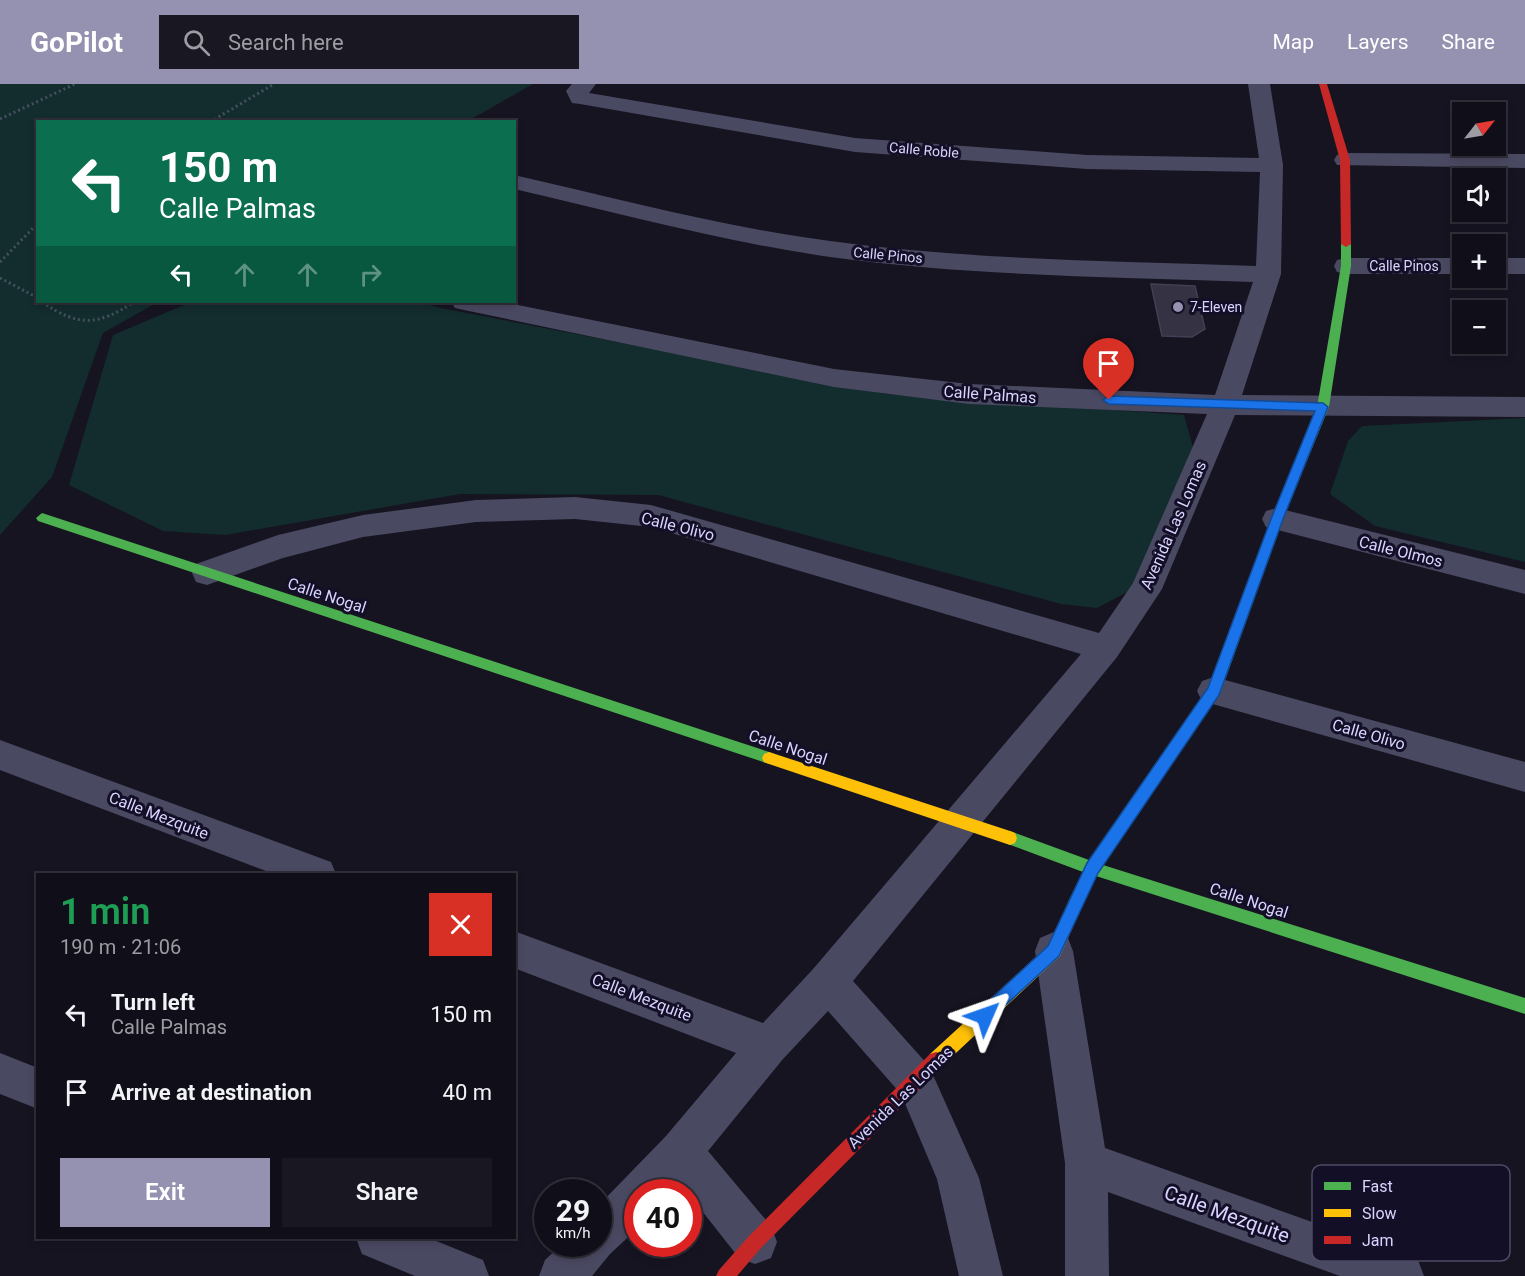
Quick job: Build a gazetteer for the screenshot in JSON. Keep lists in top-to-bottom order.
{
  "streets": {
    "street": [
      "Calle Roble",
      "Calle Pinos",
      "Calle Palmas",
      "Avenida Las Lomas",
      "Calle Olivo",
      "Calle Olmos",
      "Calle Nogal",
      "Calle Mezquite"
    ]
  },
  "crossings": [
    ["Calle Roble", "Avenida Las Lomas"],
    ["Calle Pinos", "Avenida Las Lomas"],
    ["Calle Palmas", "Avenida Las Lomas"],
    ["Avenida Las Lomas", "Calle Olivo"],
    ["Avenida Las Lomas", "Calle Olmos"],
    ["Avenida Las Lomas", "Calle Nogal"],
    ["Avenida Las Lomas", "Calle Mezquite"],
    ["Calle Olivo", "Calle Nogal"]
  ],
  "places": ["7-Eleven"],
  "legend": ["Fast", "Slow", "Jam"],
  "north": "top right",
  "page": {
    "header": "GoPilot",
    "search": "Search here",
    "nav": ["Map", "Layers", "Share"],
    "map_buttons": ["+", "−"],
    "turn": ["150 m", "Calle Palmas"],
    "heading": ["1 min", "190 m · 21:06"],
    "list": [
      {
        "name": "Turn left",
        "note": "Calle Palmas",
        "value": "150 m"
      },
      {
        "name": "Arrive at destination",
        "value": "40 m"
      }
    ],
    "buttons": ["Exit", "Share"],
    "speed": "29 km/h",
    "limit": "40"
  }
}
